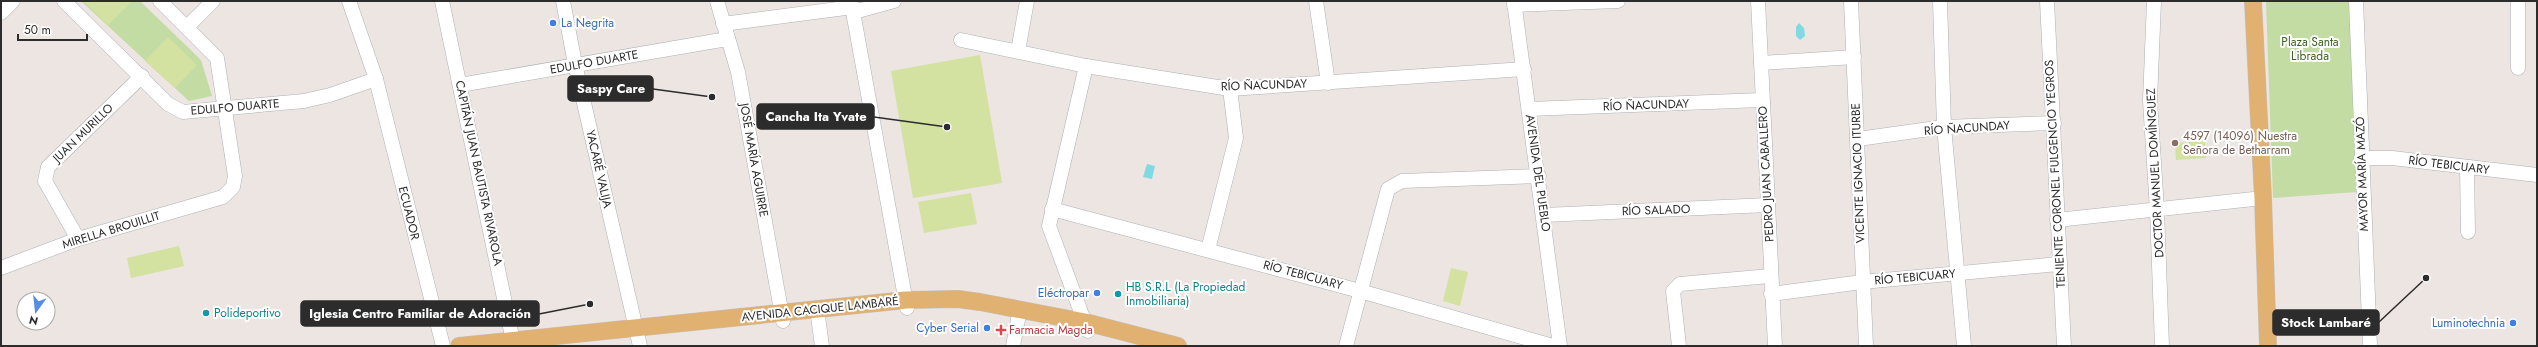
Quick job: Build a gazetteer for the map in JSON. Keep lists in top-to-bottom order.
{
  "streets": {
    "main road": ["AVENIDA CACIQUE LAMBARÉ"],
    "street": [
      "EDULFO DUARTE",
      "RÍO ÑACUNDAY",
      "JUAN MURILLO",
      "JOSÉ MARÍA AGUIRRE",
      "RÍO TEBICUARY",
      "YACARÉ VALIJA",
      "CAPITÁN JUAN BAUTISTA RIVAROLA",
      "AVENIDA DEL PUEBLO",
      "VICENTE IGNACIO ITURBE",
      "DOCTOR MANUEL DOMÍNGUEZ",
      "PEDRO JUAN CABALLERO",
      "TENIENTE CORONEL FULGENCIO YEGROS",
      "MAYOR MARÍA MAZÓ",
      "RÍO SALADO",
      "ECUADOR",
      "MIRELLA BROUILLIT"
    ]
  },
  "crossings": [
    ["EDULFO DUARTE", "JUAN MURILLO"],
    ["EDULFO DUARTE", "JOSÉ MARÍA AGUIRRE"],
    ["EDULFO DUARTE", "YACARÉ VALIJA"],
    ["EDULFO DUARTE", "CAPITÁN JUAN BAUTISTA RIVAROLA"],
    ["EDULFO DUARTE", "ECUADOR"],
    ["EDULFO DUARTE", "MIRELLA BROUILLIT"],
    ["RÍO ÑACUNDAY", "AVENIDA DEL PUEBLO"],
    ["RÍO ÑACUNDAY", "VICENTE IGNACIO ITURBE"],
    ["RÍO ÑACUNDAY", "PEDRO JUAN CABALLERO"],
    ["RÍO ÑACUNDAY", "TENIENTE CORONEL FULGENCIO YEGROS"],
    ["JUAN MURILLO", "MIRELLA BROUILLIT"],
    ["JOSÉ MARÍA AGUIRRE", "AVENIDA CACIQUE LAMBARÉ"],
    ["RÍO TEBICUARY", "VICENTE IGNACIO ITURBE"],
    ["RÍO TEBICUARY", "PEDRO JUAN CABALLERO"],
    ["RÍO TEBICUARY", "TENIENTE CORONEL FULGENCIO YEGROS"],
    ["RÍO TEBICUARY", "MAYOR MARÍA MAZÓ"],
    ["YACARÉ VALIJA", "AVENIDA CACIQUE LAMBARÉ"],
    ["CAPITÁN JUAN BAUTISTA RIVAROLA", "AVENIDA CACIQUE LAMBARÉ"],
    ["AVENIDA DEL PUEBLO", "RÍO SALADO"],
    ["PEDRO JUAN CABALLERO", "RÍO SALADO"]
  ],
  "parks": ["Plaza Santa Librada"],
  "places": {
    "other": [
      "La Negrita",
      "Saspy Care",
      "Cancha Ita Yvate",
      "4597 (14096) Nuestra Señora de Betharram",
      "Stock Lambaré",
      "Eléctropar",
      "HB S.R.L (La Propiedad Inmobiliaria)",
      "Iglesia Centro Familiar de Adoración",
      "Polideportivo",
      "Luminotechnia",
      "Cyber Serial"
    ],
    "health": ["Farmacia Magda"]
  },
  "scale_bar": "50 m",
  "north": "bottom"
}
